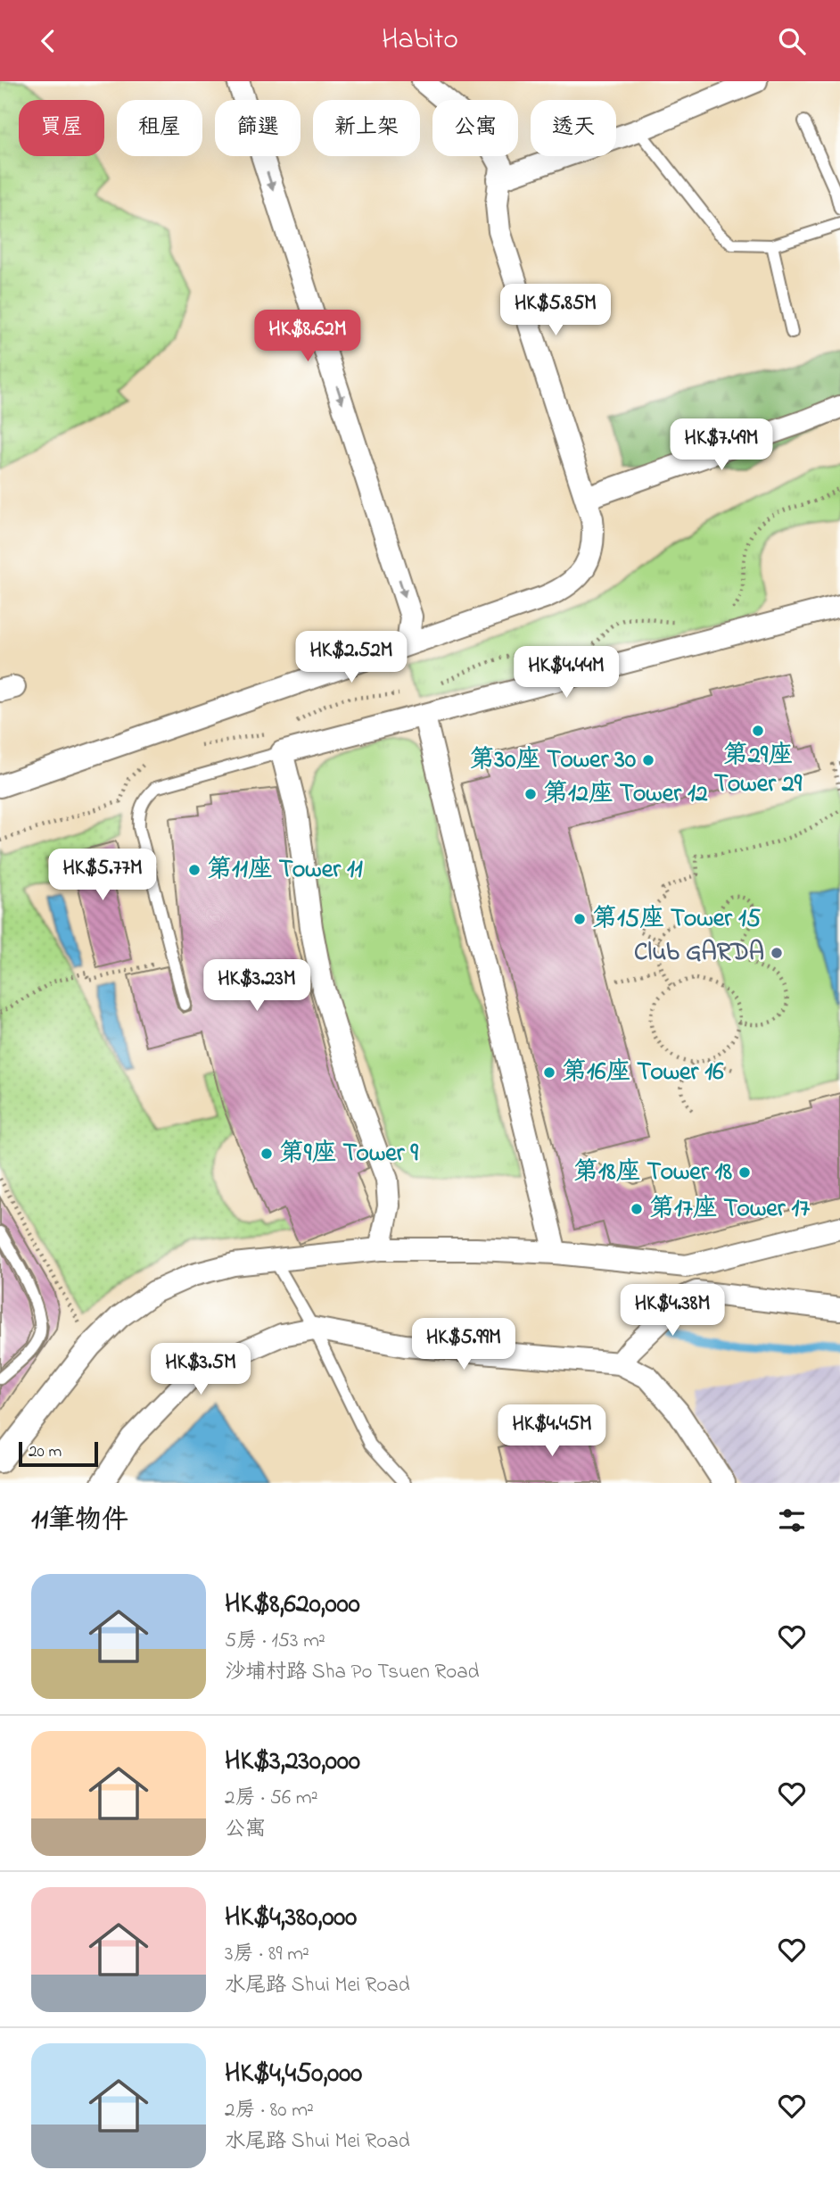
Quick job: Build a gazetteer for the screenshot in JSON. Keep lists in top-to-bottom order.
{
  "places": [
    "第29座 Tower 29",
    "第30座 Tower 30",
    "第12座 Tower 12",
    "第11座 Tower 11",
    "第15座 Tower 15",
    "Club GARDA",
    "第16座 Tower 16",
    "第9座 Tower 9",
    "第18座 Tower 18",
    "第17座 Tower 17"
  ],
  "scale_bar": "20 m",
  "page": {
    "header": "Habito",
    "chip": [
      "買屋",
      "租屋",
      "篩選",
      "新上架",
      "公寓",
      "透天"
    ],
    "price": [
      "HK$5.85M",
      "HK$8.62M",
      "HK$7.49M",
      "HK$2.52M",
      "HK$4.44M",
      "HK$5.77M",
      "HK$3.23M",
      "HK$4.38M",
      "HK$5.99M",
      "HK$3.5M",
      "HK$4.45M"
    ],
    "scale": "20 m",
    "heading": "11筆物件",
    "list": [
      {
        "name": "HK$8,620,000",
        "note": "5房 · 153 m² · 沙埔村路 Sha Po Tsuen Road"
      },
      {
        "name": "HK$3,230,000",
        "note": "2房 · 56 m² · 公寓"
      },
      {
        "name": "HK$4,380,000",
        "note": "3房 · 89 m² · 水尾路 Shui Mei Road"
      },
      {
        "name": "HK$4,450,000",
        "note": "2房 · 80 m² · 水尾路 Shui Mei Road"
      }
    ]
  }
}
